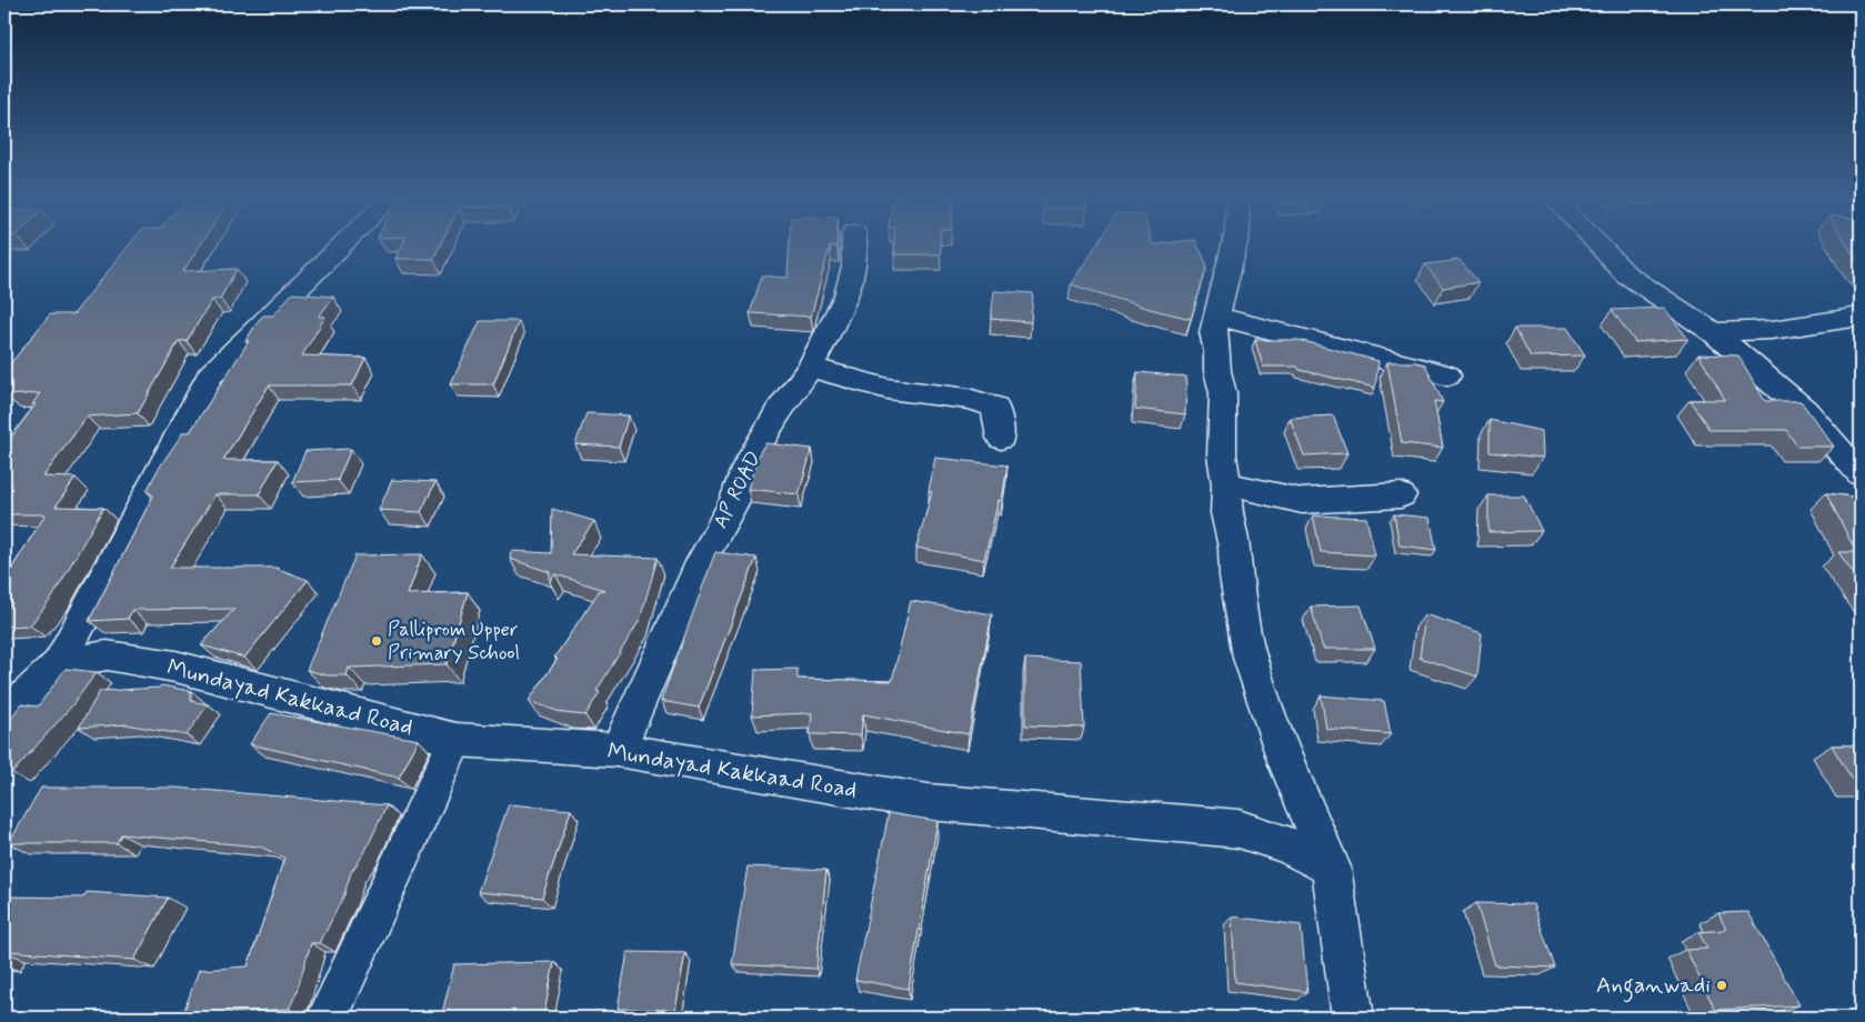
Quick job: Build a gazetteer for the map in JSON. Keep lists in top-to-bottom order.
{
  "streets": {
    "street": ["AP ROAD", "Mundayad Kakkaad Road"]
  },
  "crossings": [
    ["AP ROAD", "Mundayad Kakkaad Road"]
  ],
  "places": ["Palliprom Upper Primary School", "Anganwadi"]
}
